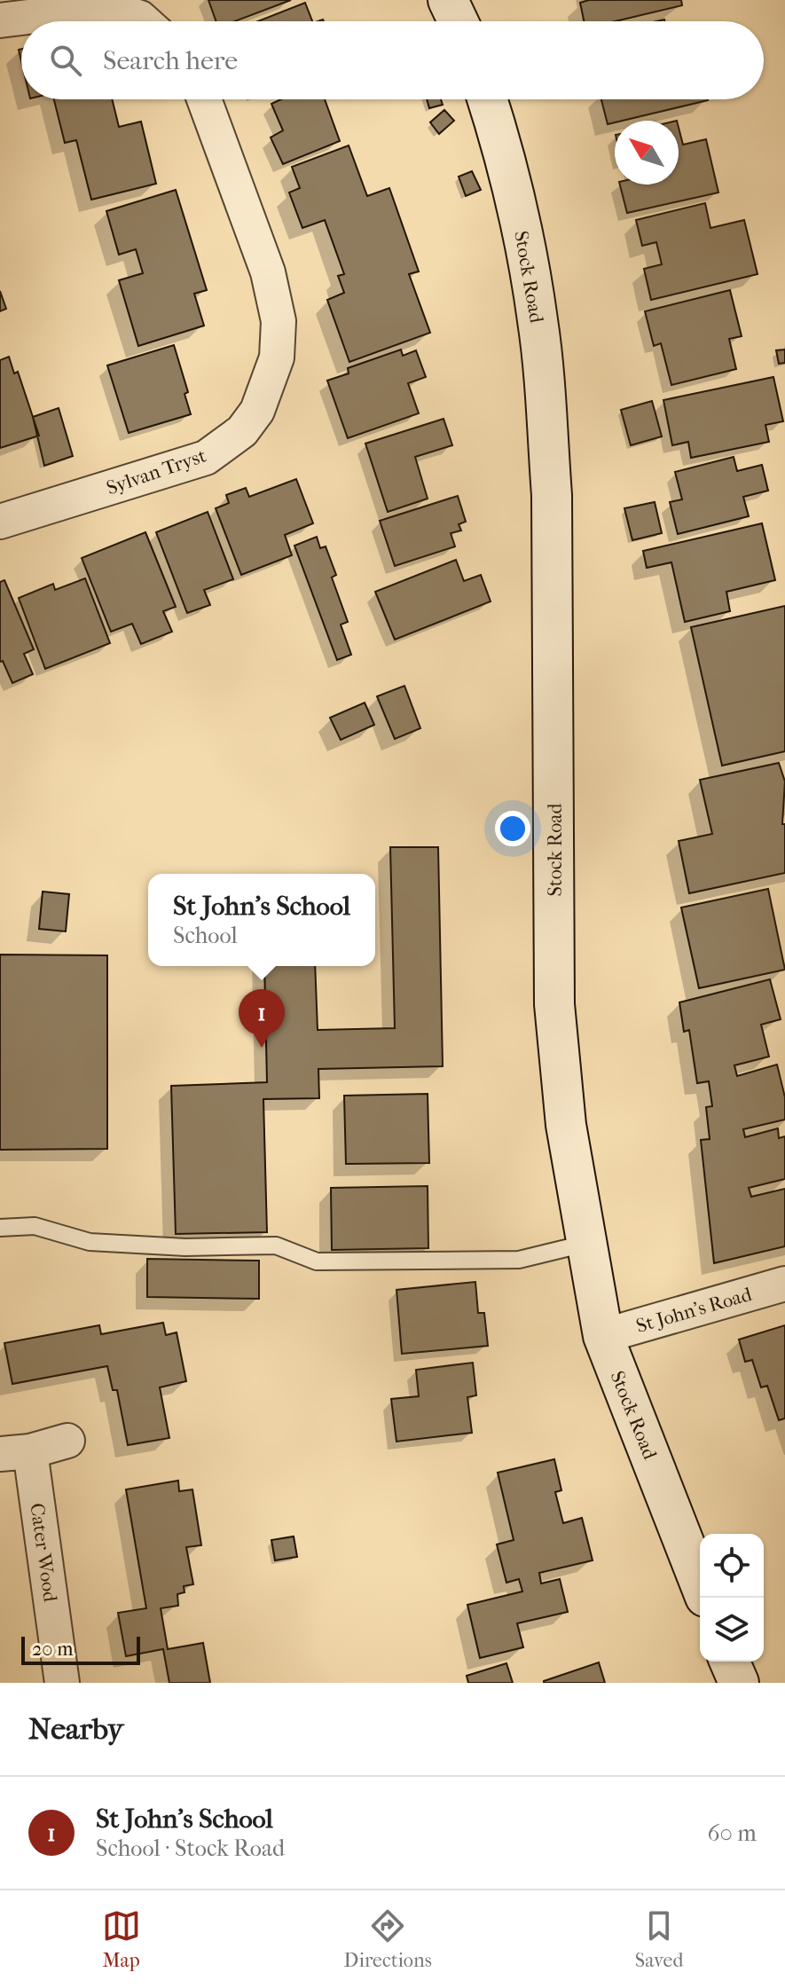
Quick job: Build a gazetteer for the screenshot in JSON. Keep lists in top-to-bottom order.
{
  "streets": {
    "main road": ["Stock Road"],
    "street": ["Sylvan Tryst", "St John's Road", "Cater Wood"]
  },
  "crossings": [
    ["Stock Road", "St John's Road"]
  ],
  "scale_bar": "20 m",
  "north": "top left",
  "page": {
    "search": "Search here",
    "popup": ["St John's School", "School"],
    "pins": "1",
    "scale": "20 m",
    "heading": "Nearby",
    "list": [
      {
        "mark": "1",
        "name": "St John's School",
        "note": "School · Stock Road",
        "value": "60 m"
      }
    ],
    "nav": ["Map", "Directions", "Saved"]
  }
}
